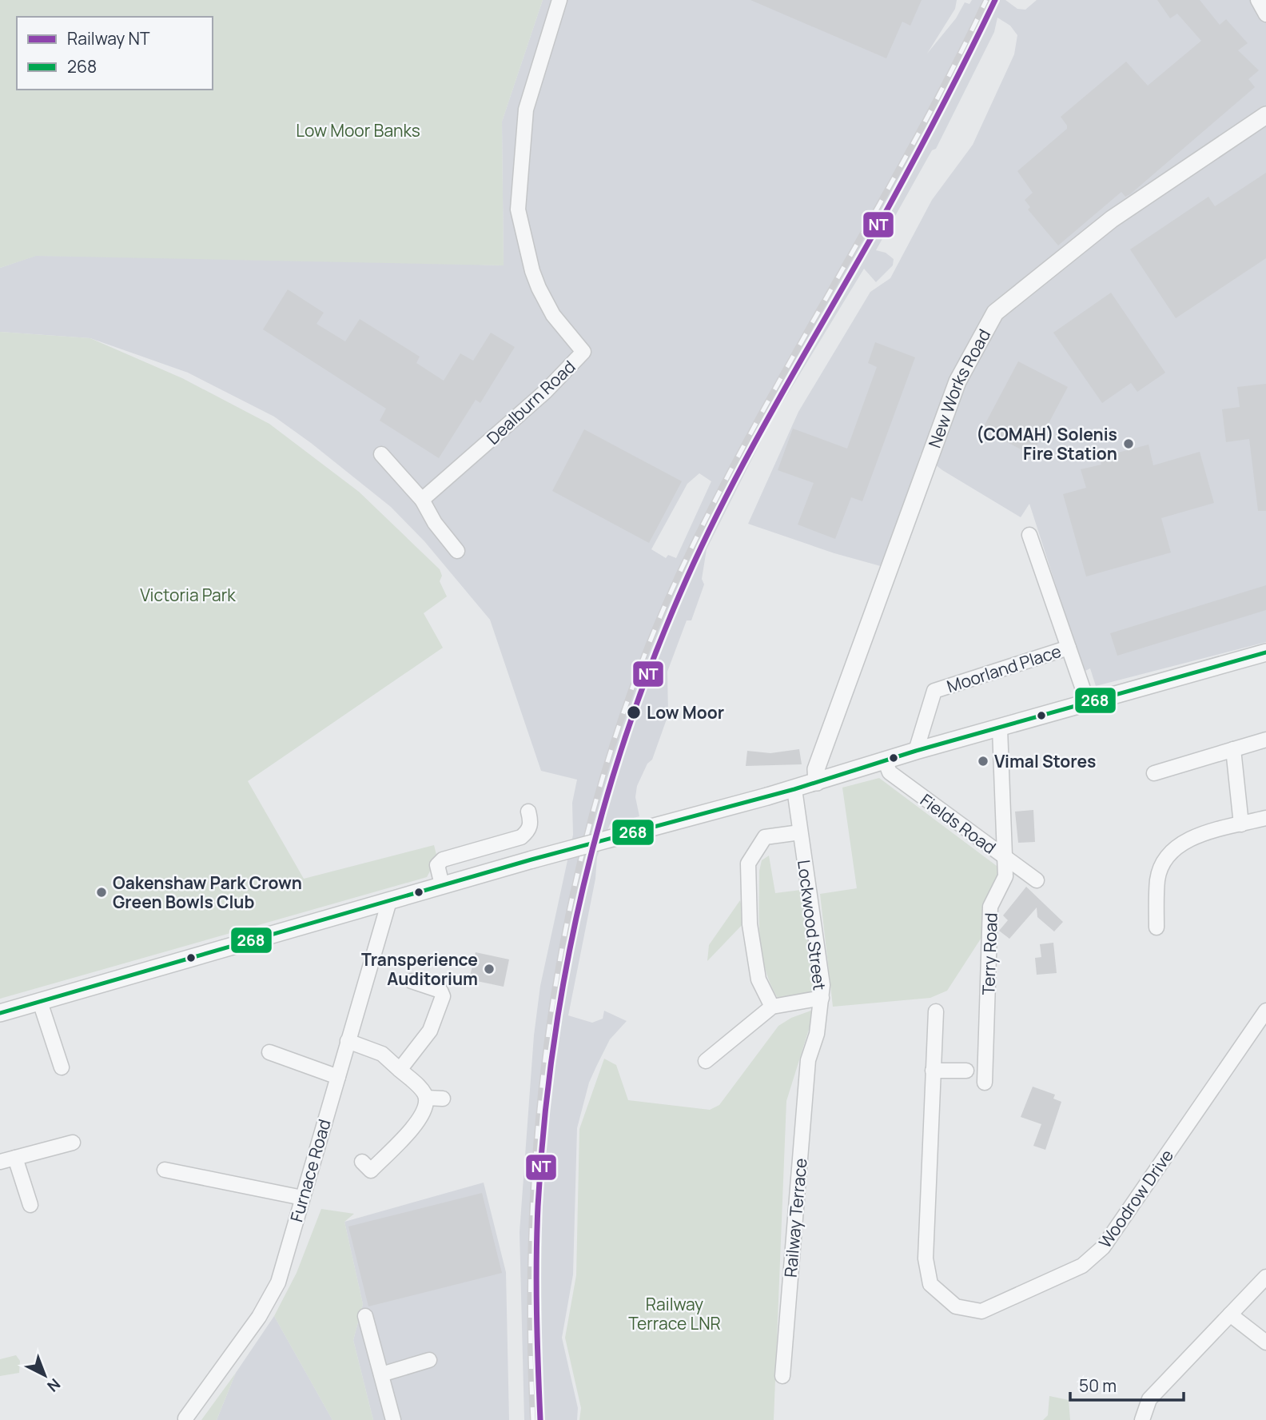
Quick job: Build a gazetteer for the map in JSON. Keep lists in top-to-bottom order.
{
  "streets": {
    "street": [
      "New Works Road",
      "Dealburn Road",
      "Moorland Place",
      "Fields Road",
      "Lockwood Street",
      "Terry Road",
      "Furnace Road",
      "Woodrow Drive",
      "Railway Terrace"
    ]
  },
  "crossings": [
    ["Fields Road", "Terry Road"],
    ["Lockwood Street", "Railway Terrace"]
  ],
  "parks": ["Low Moor Banks", "Victoria Park", "Railway Terrace LNR"],
  "places": [
    "(COMAH) Solenis Fire Station",
    "Low Moor",
    "Vimal Stores",
    "Oakenshaw Park Crown Green Bowls Club",
    "Transperience Auditorium"
  ],
  "lines": ["rail line NT", "transit line 268"],
  "legend": ["Railway NT", "268"],
  "scale_bar": "50 m",
  "north": "bottom right"
}
